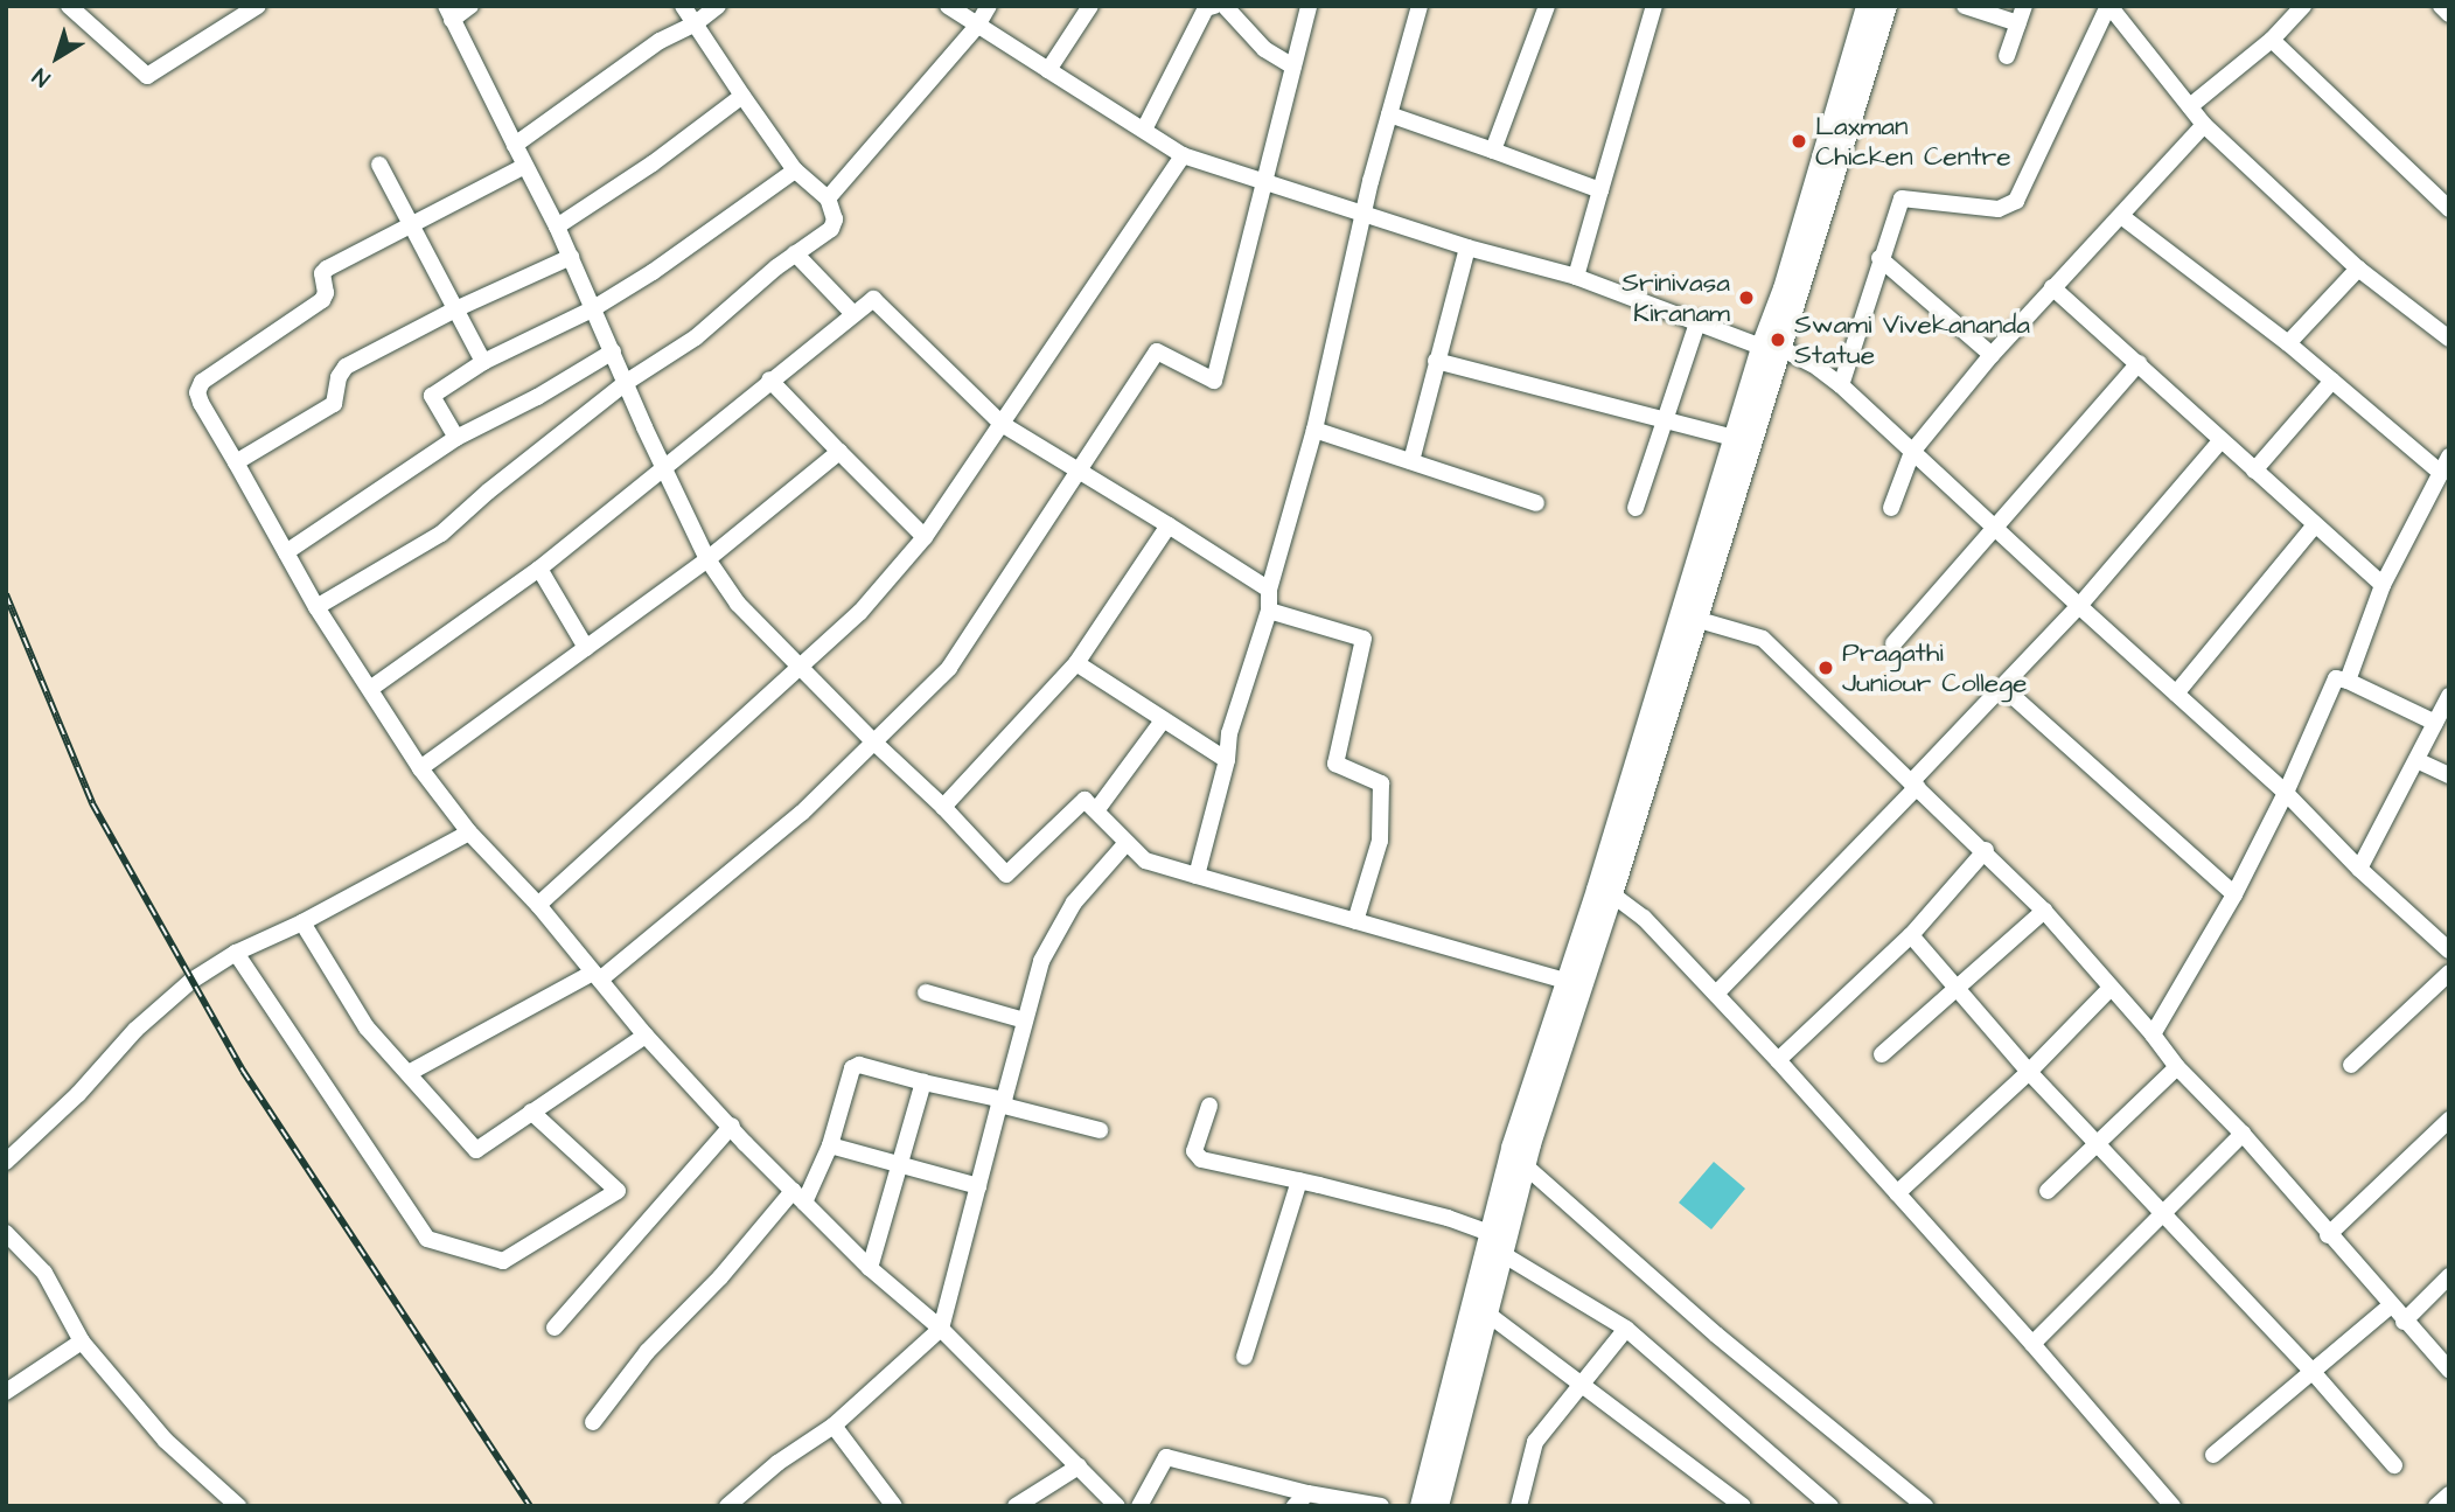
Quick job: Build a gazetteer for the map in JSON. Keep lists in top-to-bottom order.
{
  "places": [
    "Laxman Chicken Centre",
    "Srinivasa Kiranam",
    "Swami Vivekananda Statue",
    "Pragathi Juniour College"
  ],
  "north": "bottom left"
}
